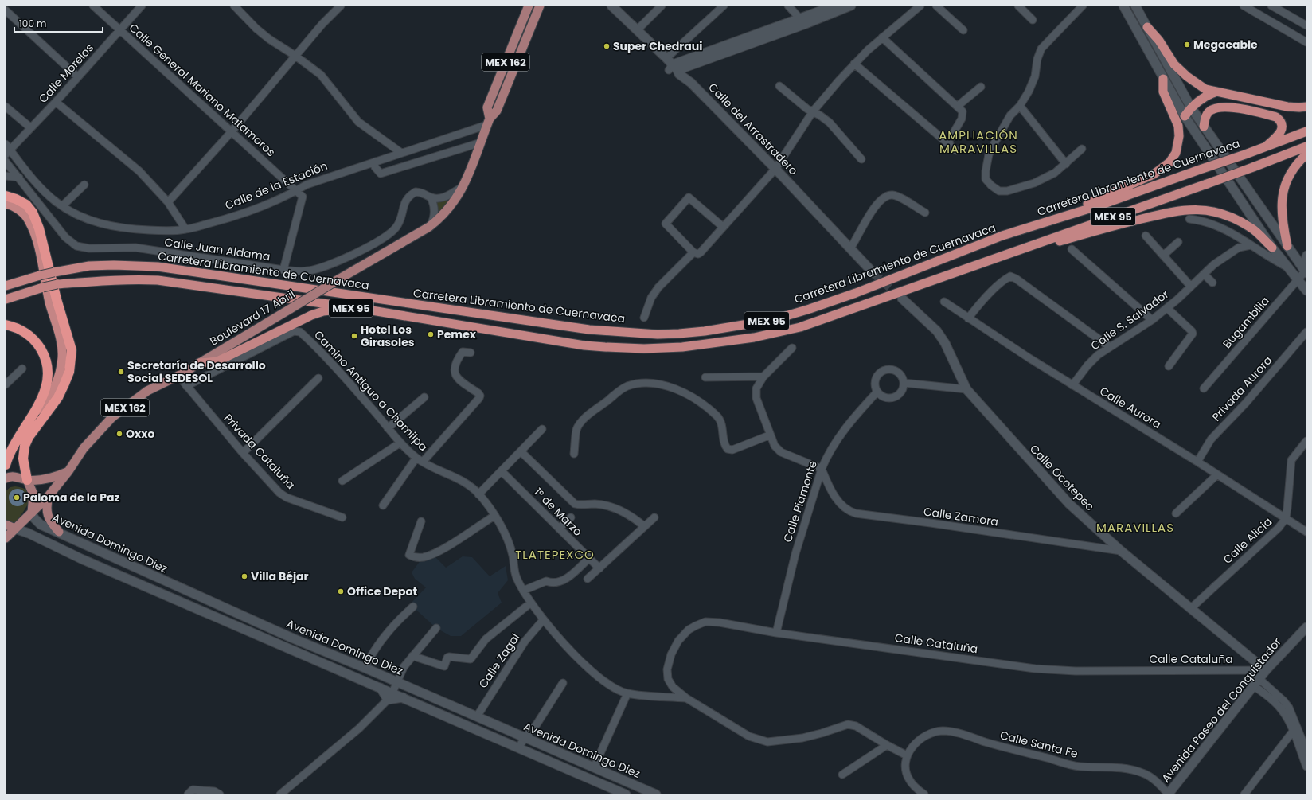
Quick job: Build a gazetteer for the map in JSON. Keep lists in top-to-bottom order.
{
  "streets": {
    "highway": ["Carretera Libramiento de Cuernavaca", "MEX 95"],
    "main road": [
      "MEX 162",
      "Calle del Arrastradero",
      "Boulevard 17 Abril",
      "Calle Ocotepec",
      "Avenida Domingo Diez",
      "Avenida Paseo del Conquistador"
    ],
    "street": [
      "Calle Morelos",
      "Calle General Mariano Matamoros",
      "Calle de la Estación",
      "Calle Juan Aldama",
      "Calle S. Salvador",
      "Bugambilia",
      "Privada Aurora",
      "Camino Antiguo a Chamilpa",
      "Calle Aurora",
      "Privada Cataluña",
      "Calle Piamonte",
      "1° de Marzo",
      "Calle Zamora",
      "Calle Alicia",
      "Calle Cataluña",
      "Calle Zagal",
      "Calle Santa Fe"
    ]
  },
  "crossings": [
    ["MEX 162", "Calle de la Estación"],
    ["MEX 162", "Boulevard 17 Abril"],
    ["Calle Morelos", "Calle General Mariano Matamoros"],
    ["Calle Morelos", "Calle de la Estación"],
    ["Calle General Mariano Matamoros", "Calle de la Estación"],
    ["Calle de la Estación", "Boulevard 17 Abril"],
    ["Calle Juan Aldama", "Boulevard 17 Abril"],
    ["Boulevard 17 Abril", "Privada Cataluña"],
    ["Boulevard 17 Abril", "Avenida Domingo Diez"],
    ["Calle S. Salvador", "Calle Aurora"],
    ["Privada Aurora", "Calle Aurora"],
    ["Camino Antiguo a Chamilpa", "Privada Cataluña"],
    ["Camino Antiguo a Chamilpa", "Calle Cataluña"],
    ["Camino Antiguo a Chamilpa", "Calle Zagal"],
    ["Calle Aurora", "Calle Alicia"],
    ["Calle Ocotepec", "Calle Zamora"],
    ["Calle Ocotepec", "Calle Alicia"],
    ["Calle Ocotepec", "Calle Cataluña"],
    ["Calle Ocotepec", "Avenida Paseo del Conquistador"],
    ["Calle Piamonte", "Calle Zamora"],
    ["Calle Piamonte", "Calle Cataluña"],
    ["Avenida Domingo Diez", "Calle Zagal"],
    ["Calle Cataluña", "Avenida Paseo del Conquistador"],
    ["Calle Cataluña", "Calle Santa Fe"],
    ["Avenida Paseo del Conquistador", "Calle Santa Fe"]
  ],
  "districts": ["AMPLIACIÓN MARAVILLAS", "MARAVILLAS", "TLATEPEXCO"],
  "places": [
    "Megacable",
    "Super Chedraui",
    "Pemex",
    "Hotel Los Girasoles",
    "Secretaría de Desarrollo Social SEDESOL",
    "Oxxo",
    "Paloma de la Paz",
    "Villa Béjar",
    "Office Depot"
  ],
  "scale_bar": "100 m"
}
